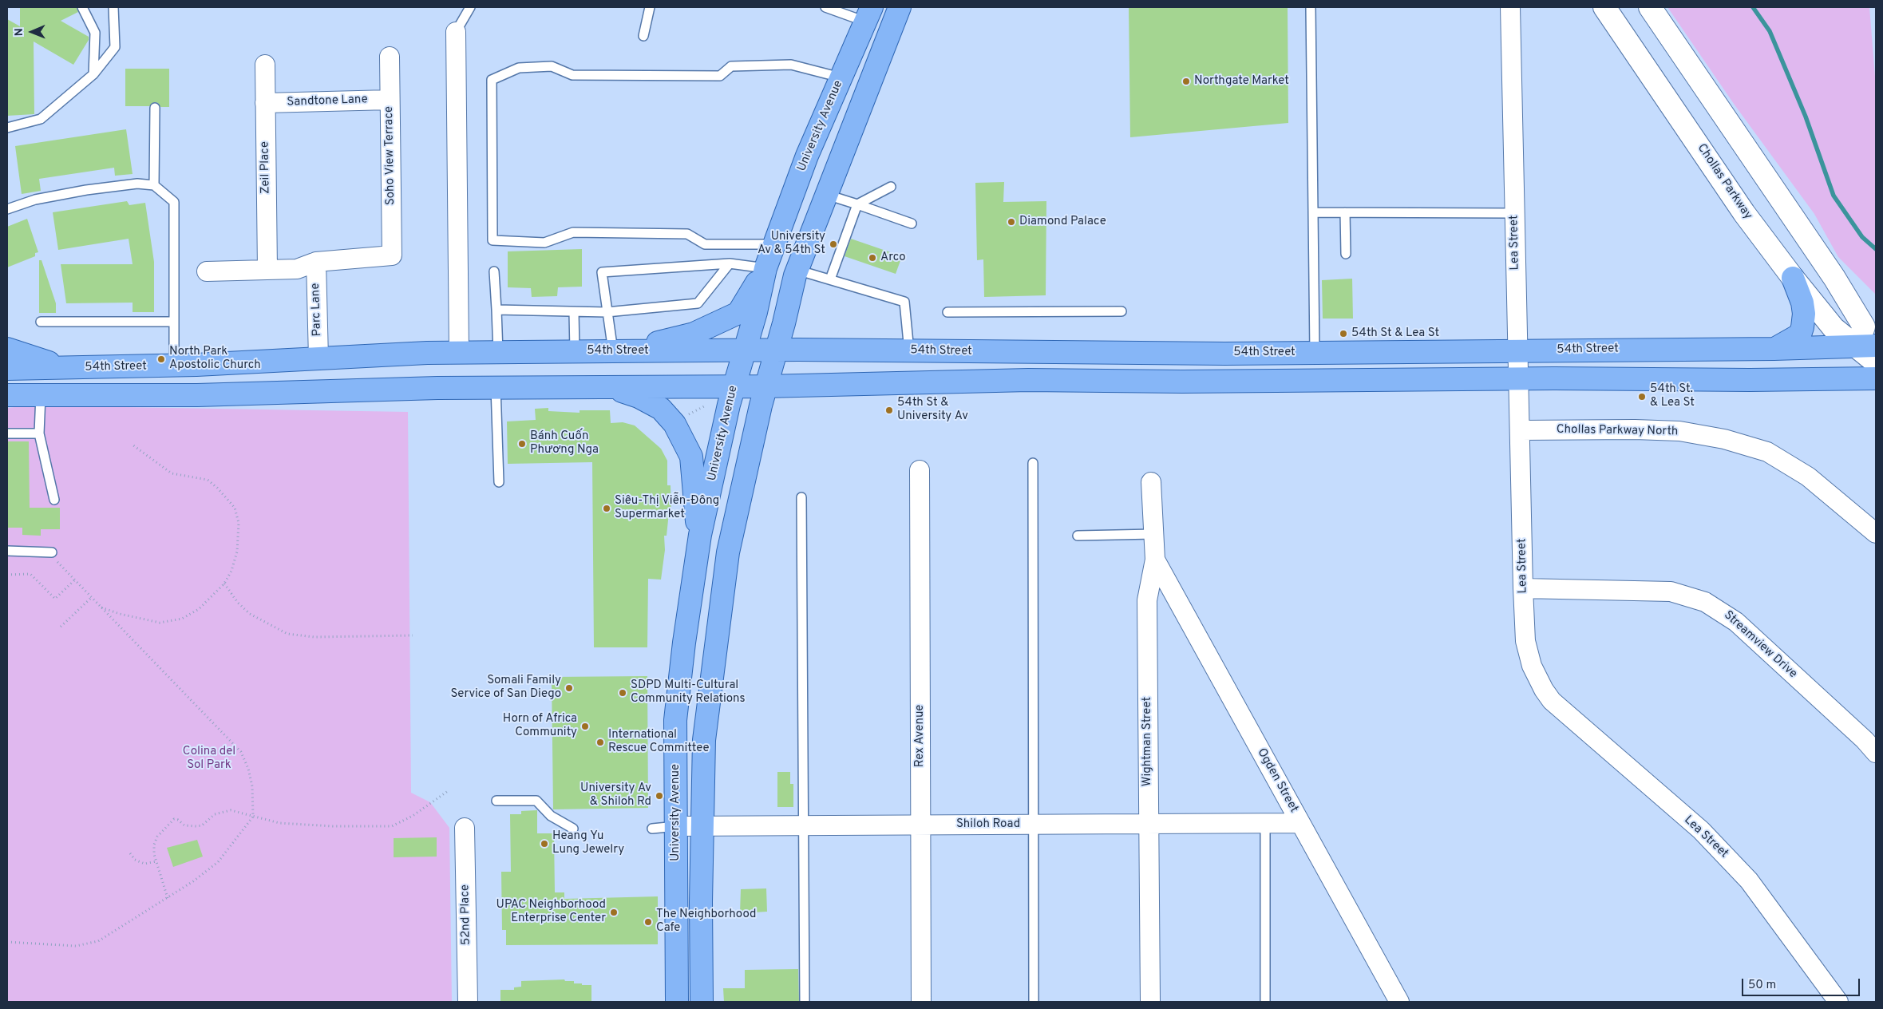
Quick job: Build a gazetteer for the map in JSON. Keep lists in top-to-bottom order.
{
  "streets": {
    "main road": ["University Avenue", "Chollas Parkway", "54th Street"],
    "street": [
      "Sandtone Lane",
      "Soho View Terrace",
      "Zeil Place",
      "Lea Street",
      "Parc Lane",
      "Chollas Parkway North",
      "Streamview Drive",
      "Rex Avenue",
      "Wightman Street",
      "Ogden Street",
      "Shiloh Road",
      "52nd Place"
    ]
  },
  "crossings": [
    ["Sandtone Lane", "Soho View Terrace"],
    ["Sandtone Lane", "Zeil Place"],
    ["University Avenue", "54th Street"],
    ["University Avenue", "Shiloh Road"],
    ["Soho View Terrace", "Parc Lane"],
    ["Chollas Parkway", "54th Street"],
    ["Lea Street", "54th Street"],
    ["Lea Street", "Chollas Parkway North"],
    ["Lea Street", "Streamview Drive"],
    ["Parc Lane", "54th Street"],
    ["Rex Avenue", "Shiloh Road"],
    ["Wightman Street", "Ogden Street"],
    ["Wightman Street", "Shiloh Road"],
    ["Ogden Street", "Shiloh Road"]
  ],
  "parks": ["Colina del Sol Park"],
  "places": [
    "Northgate Market",
    "Diamond Palace",
    "University Av & 54th St",
    "Arco",
    "54th St & Lea St",
    "North Park Apostolic Church",
    "54th St. & Lea St",
    "54th St & University Av",
    "Bánh Cuốn Phương Nga",
    "Siêu-Thị Viễn-Đông Supermarket",
    "Somali Family Service of San Diego",
    "SDPD Multi-Cultural Community Relations",
    "Horn of Africa Community",
    "International Rescue Committee",
    "University Av & Shiloh Rd",
    "Heang Yu Lung Jewelry",
    "UPAC Neighborhood Enterprise Center",
    "The Neighborhood Cafe"
  ],
  "scale_bar": "50 m",
  "north": "left"
}
